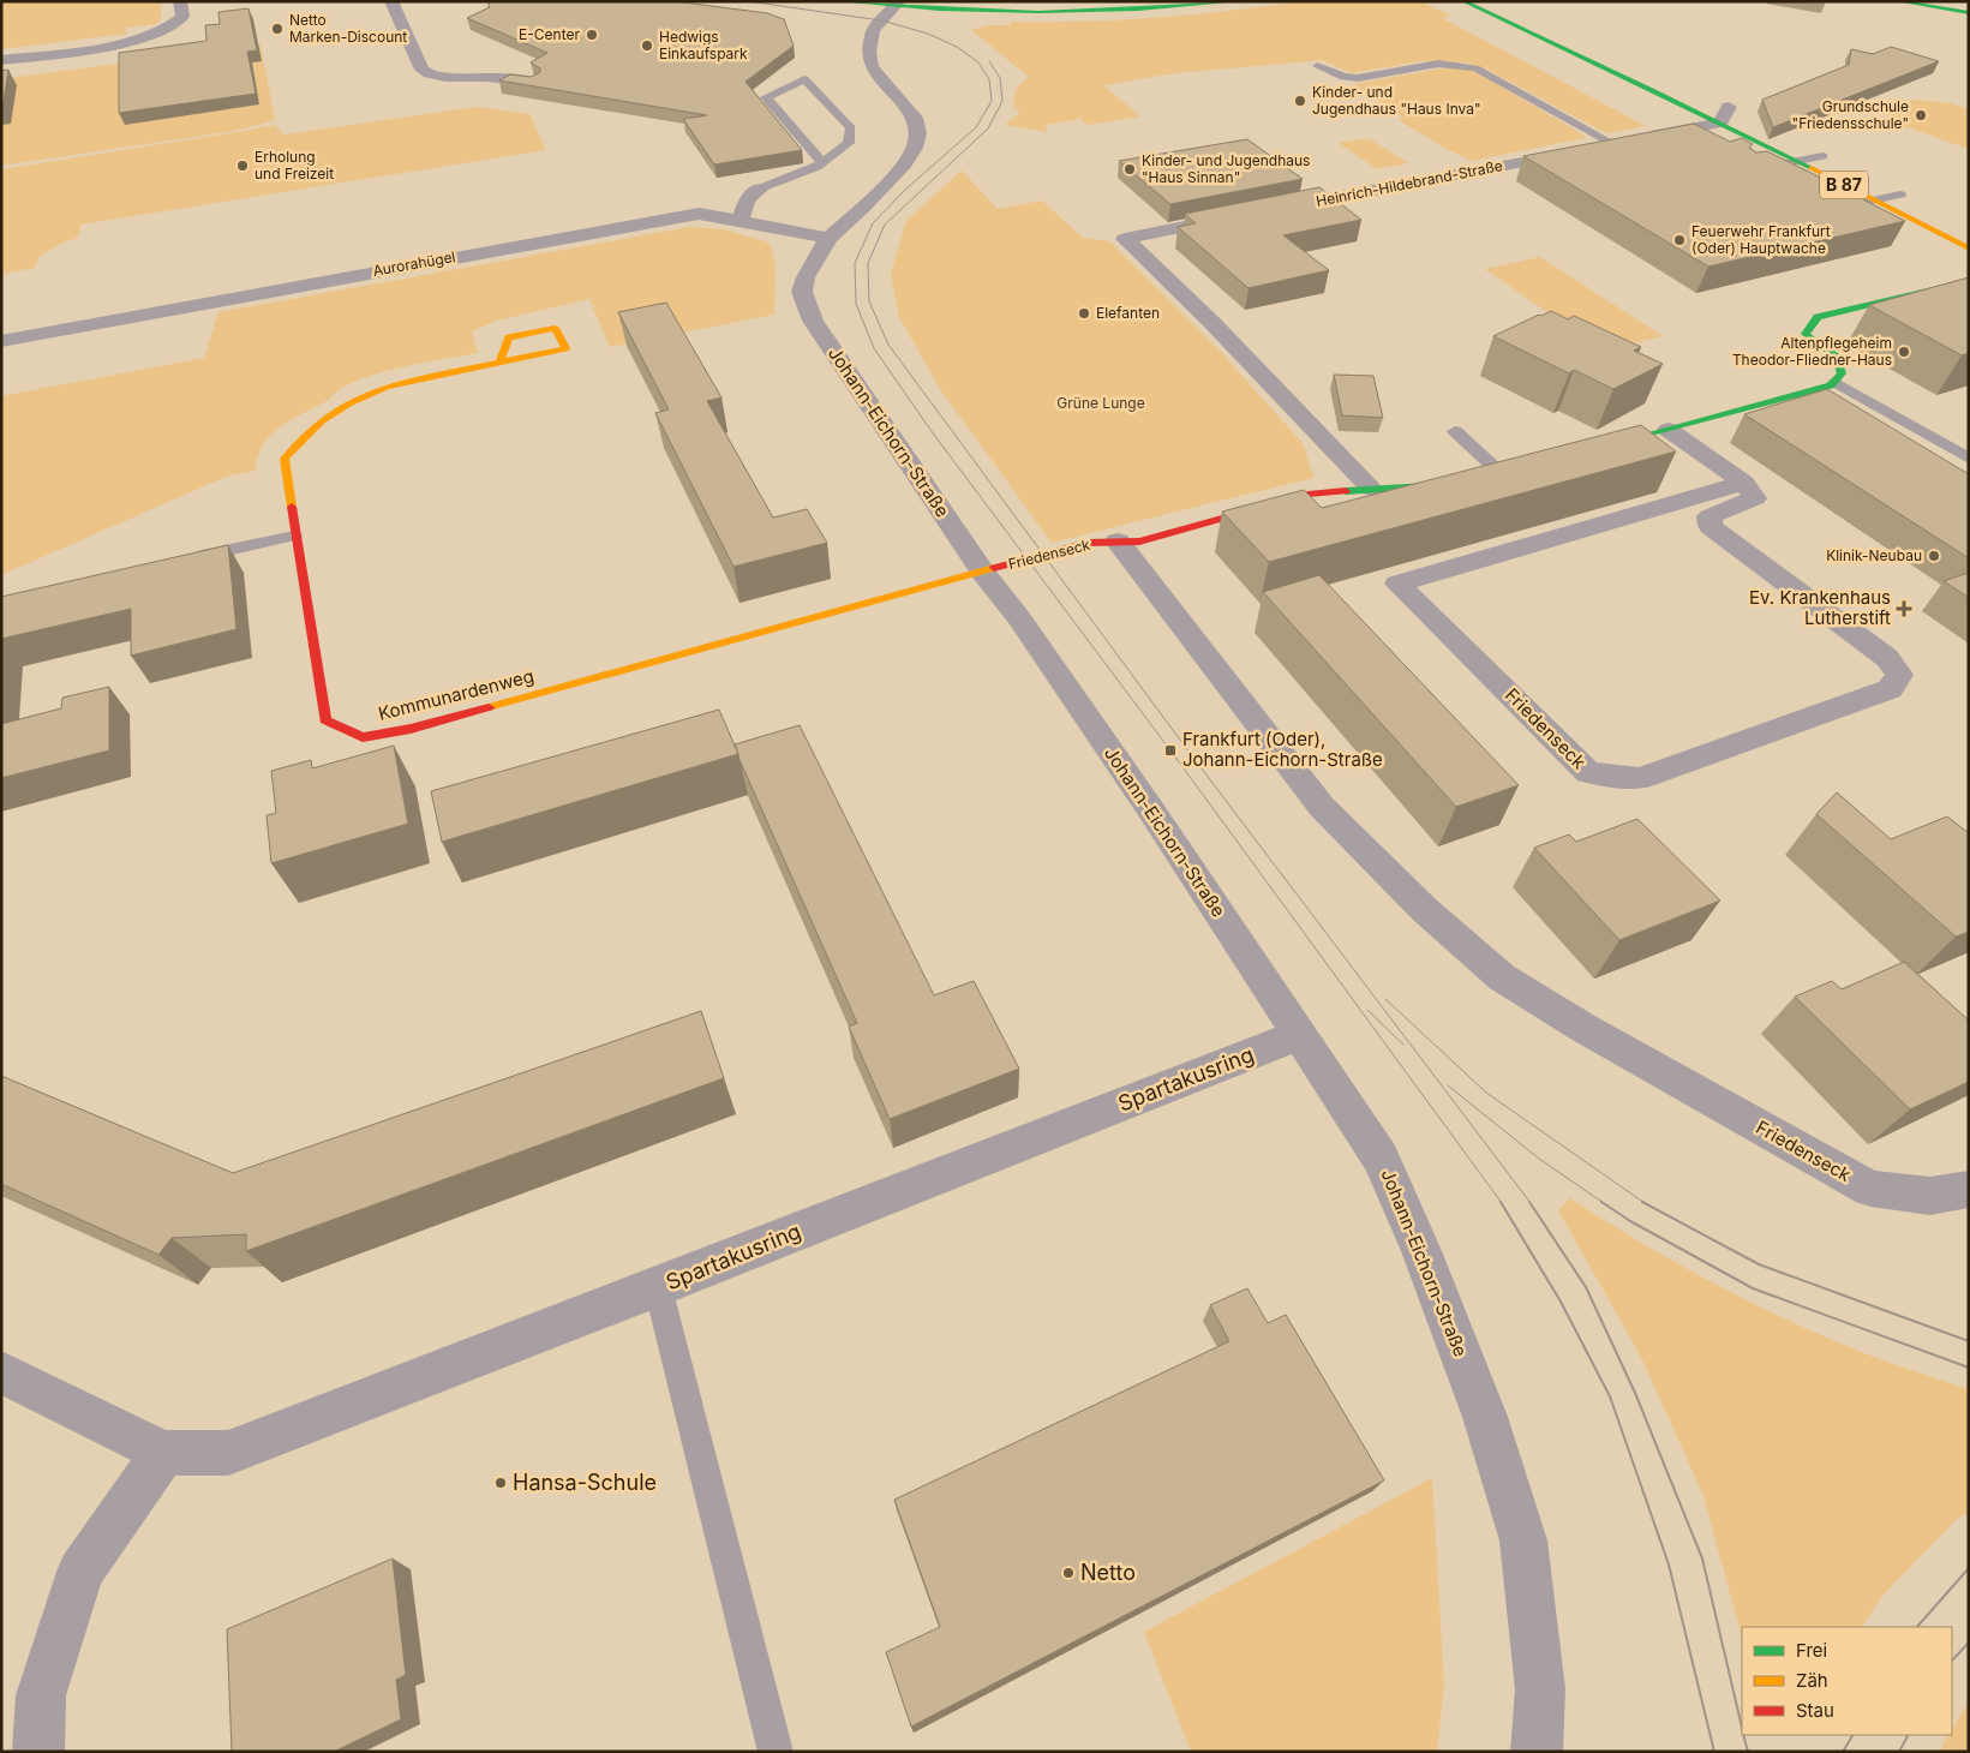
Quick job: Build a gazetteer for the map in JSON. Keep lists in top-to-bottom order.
{
  "streets": {
    "street": [
      "Heinrich-Hildebrand-Straße",
      "B 87",
      "Aurorahügel",
      "Johann-Eichorn-Straße",
      "Friedenseck",
      "Kommunardenweg",
      "Spartakusring"
    ]
  },
  "crossings": [
    ["Heinrich-Hildebrand-Straße", "B 87"],
    ["Aurorahügel", "Johann-Eichorn-Straße"],
    ["Johann-Eichorn-Straße", "Friedenseck"],
    ["Johann-Eichorn-Straße", "Kommunardenweg"],
    ["Johann-Eichorn-Straße", "Spartakusring"],
    ["Friedenseck", "Kommunardenweg"]
  ],
  "parks": ["Grüne Lunge"],
  "places": {
    "other": [
      "Netto Marken-Discount",
      "E-Center",
      "Hedwigs Einkaufspark",
      "Kinder- und Jugendhaus \"Haus Inva\"",
      "Grundschule \"Friedensschule\"",
      "Erholung und Freizeit",
      "Kinder- und Jugendhaus \"Haus Sinnan\"",
      "Feuerwehr Frankfurt (Oder) Hauptwache",
      "Elefanten",
      "Altenpflegeheim Theodor-Fliedner-Haus",
      "Klinik-Neubau",
      "Hansa-Schule",
      "Netto"
    ],
    "health": ["Ev. Krankenhaus Lutherstift"],
    "transit": ["Frankfurt (Oder), Johann-Eichorn-Straße"]
  },
  "legend": ["Frei", "Zäh", "Stau"]
}
